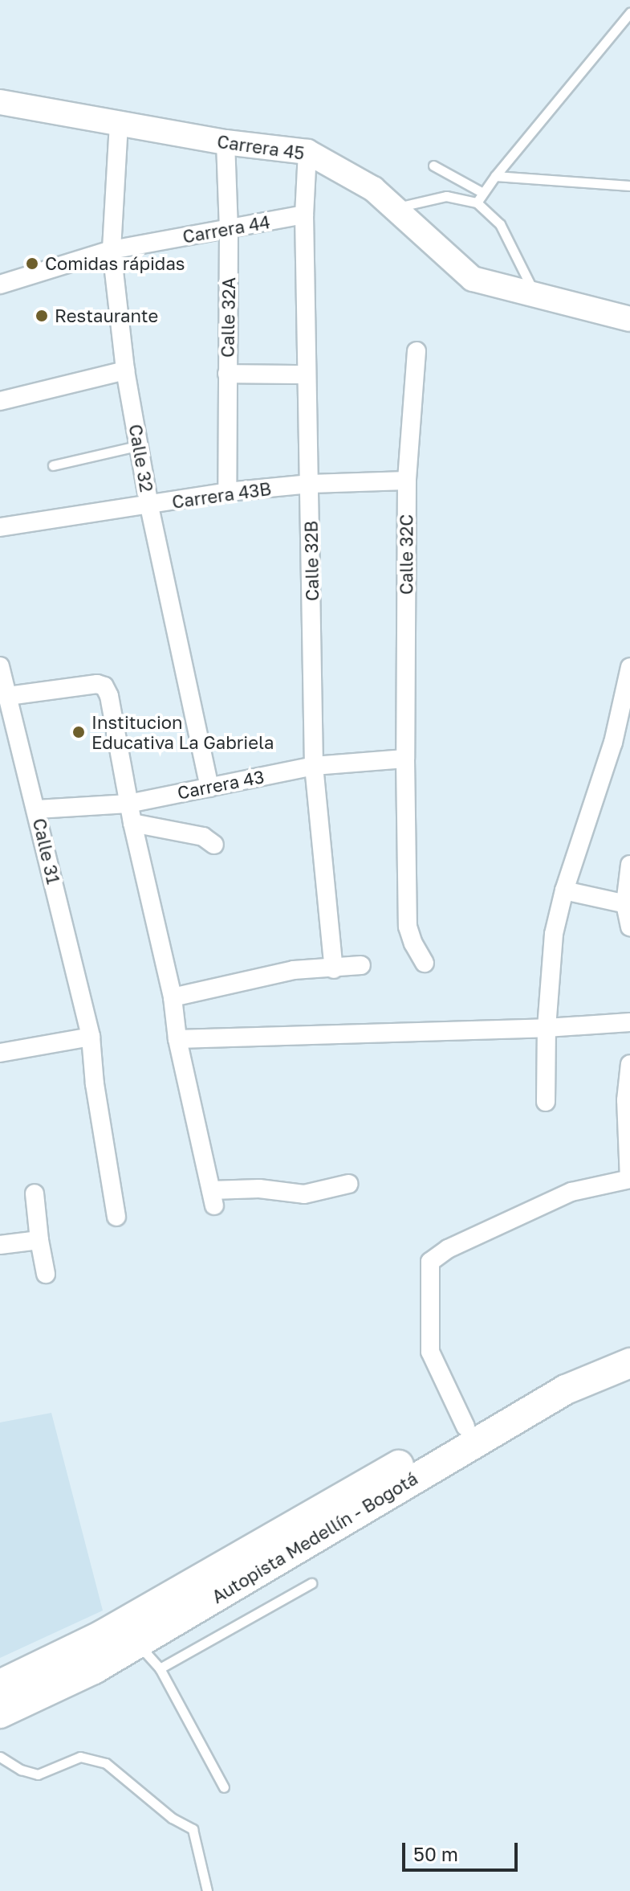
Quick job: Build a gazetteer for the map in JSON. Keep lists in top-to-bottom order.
{
  "streets": {
    "highway": ["Autopista Medellín - Bogotá"],
    "main road": ["Carrera 45"],
    "street": [
      "Carrera 44",
      "Calle 32A",
      "Calle 32",
      "Carrera 43B",
      "Calle 32C",
      "Calle 32B",
      "Carrera 43",
      "Calle 31"
    ]
  },
  "crossings": [
    ["Carrera 45", "Calle 32A"],
    ["Carrera 45", "Calle 32"],
    ["Carrera 45", "Calle 32B"],
    ["Carrera 44", "Calle 32A"],
    ["Carrera 44", "Calle 32"],
    ["Carrera 44", "Calle 32B"],
    ["Calle 32A", "Carrera 43B"],
    ["Calle 32", "Carrera 43B"],
    ["Calle 32", "Carrera 43"],
    ["Carrera 43B", "Calle 32C"],
    ["Carrera 43B", "Calle 32B"],
    ["Calle 32C", "Carrera 43"],
    ["Calle 32B", "Carrera 43"],
    ["Carrera 43", "Calle 31"]
  ],
  "places": ["Comidas rápidas", "Restaurante", "Institucion Educativa La Gabriela"],
  "scale_bar": "50 m"
}
